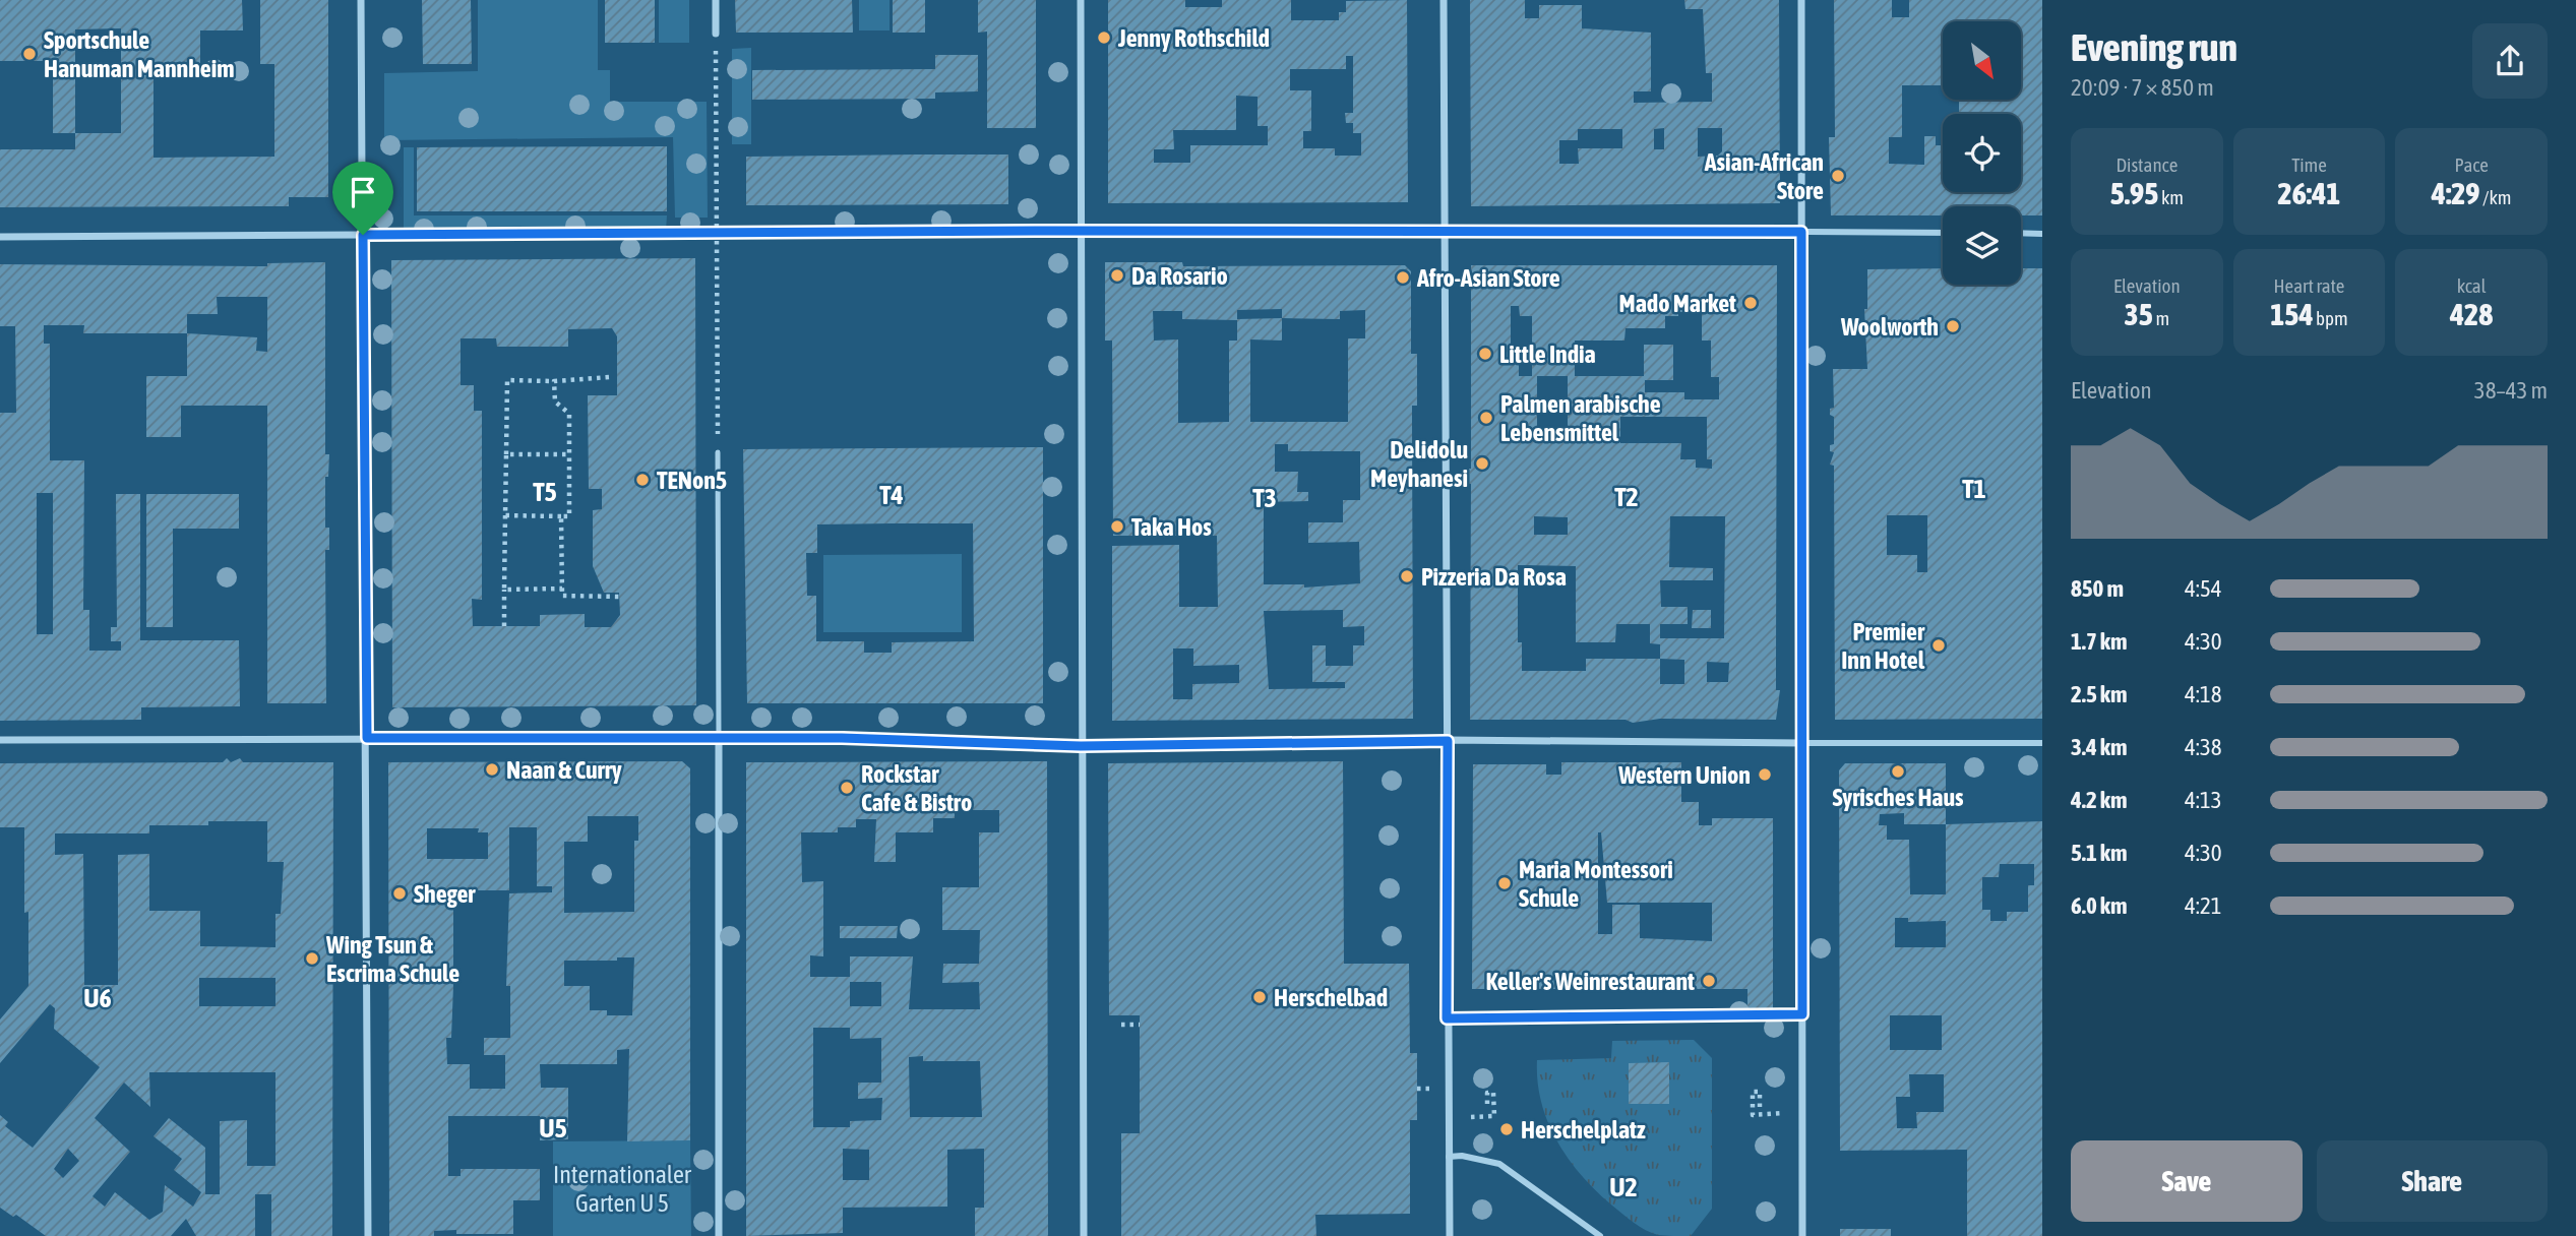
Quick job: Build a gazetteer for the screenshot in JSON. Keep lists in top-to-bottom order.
{
  "districts": [
    "T1",
    "T5",
    "T4",
    "T2",
    "T3",
    "U6",
    "U5",
    "U2"
  ],
  "parks": ["Internationaler Garten U 5"],
  "places": [
    "Jenny Rothschild",
    "Sportschule Hanuman Mannheim",
    "Asian-African Store",
    "Da Rosario",
    "Afro-Asian Store",
    "Mado Market",
    "Woolworth",
    "Little India",
    "Palmen arabische Lebensmittel",
    "Delidolu Meyhanesi",
    "TENon5",
    "Taka Hos",
    "Pizzeria Da Rosa",
    "Premier Inn Hotel",
    "Naan & Curry",
    "Syrisches Haus",
    "Western Union",
    "Rockstar Cafe & Bistro",
    "Maria Montessori Schule",
    "Sheger",
    "Wing Tsun & Escrima Schule",
    "Keller's Weinrestaurant",
    "Herschelbad",
    "Herschelplatz"
  ],
  "north": "bottom right",
  "page": {
    "heading": ["Evening run", "20:09 · 7 × 850 m"],
    "stats": [
      ["Distance", "5.95 km"],
      ["Time", "26:41"],
      ["Pace", "4:29 /km"],
      ["Elevation", "35 m"],
      ["Heart rate", "154 bpm"],
      ["kcal", "428"]
    ],
    "chart": ["Elevation", "38–43 m"],
    "list": [
      {
        "name": "850 m",
        "note": "4:54"
      },
      {
        "name": "1.7 km",
        "note": "4:30"
      },
      {
        "name": "2.5 km",
        "note": "4:18"
      },
      {
        "name": "3.4 km",
        "note": "4:38"
      },
      {
        "name": "4.2 km",
        "note": "4:13"
      },
      {
        "name": "5.1 km",
        "note": "4:30"
      },
      {
        "name": "6.0 km",
        "note": "4:21"
      }
    ],
    "buttons": ["Save", "Share"]
  }
}
